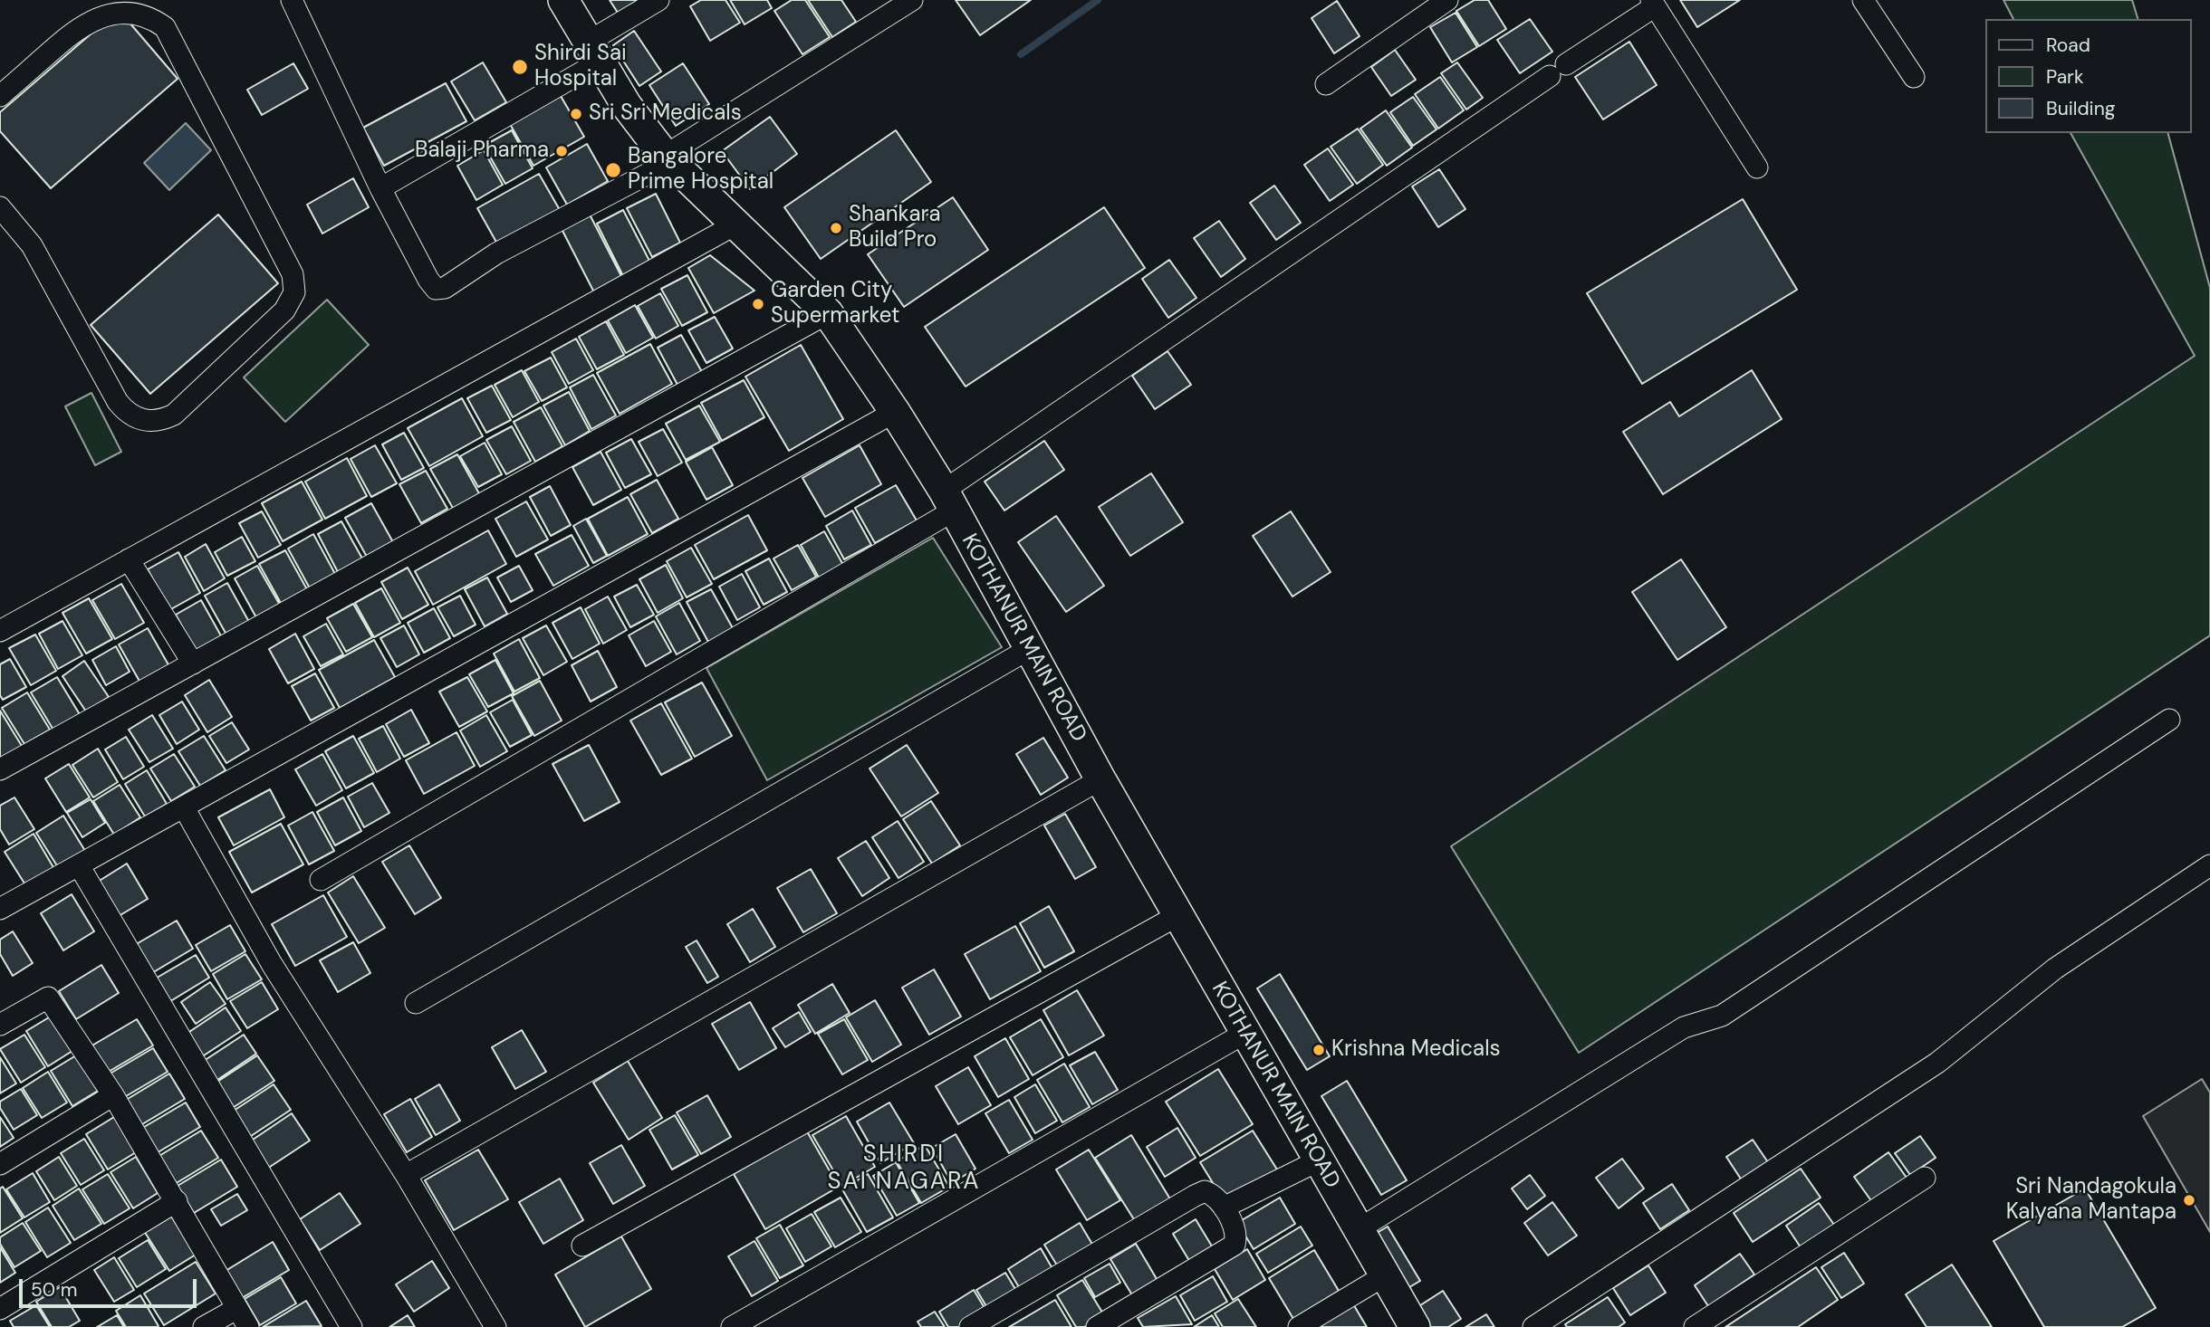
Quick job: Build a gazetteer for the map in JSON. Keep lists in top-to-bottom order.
{
  "streets": {
    "main road": ["KOTHANUR MAIN ROAD"]
  },
  "districts": ["SHIRDI SAI NAGARA"],
  "places": [
    "Shirdi Sai Hospital",
    "Sri Sri Medicals",
    "Balaji Pharma",
    "Bangalore Prime Hospital",
    "Shankara Build Pro",
    "Garden City Supermarket",
    "Krishna Medicals",
    "Sri Nandagokula Kalyana Mantapa"
  ],
  "legend": ["Road", "Park", "Building"],
  "scale_bar": "50 m"
}
